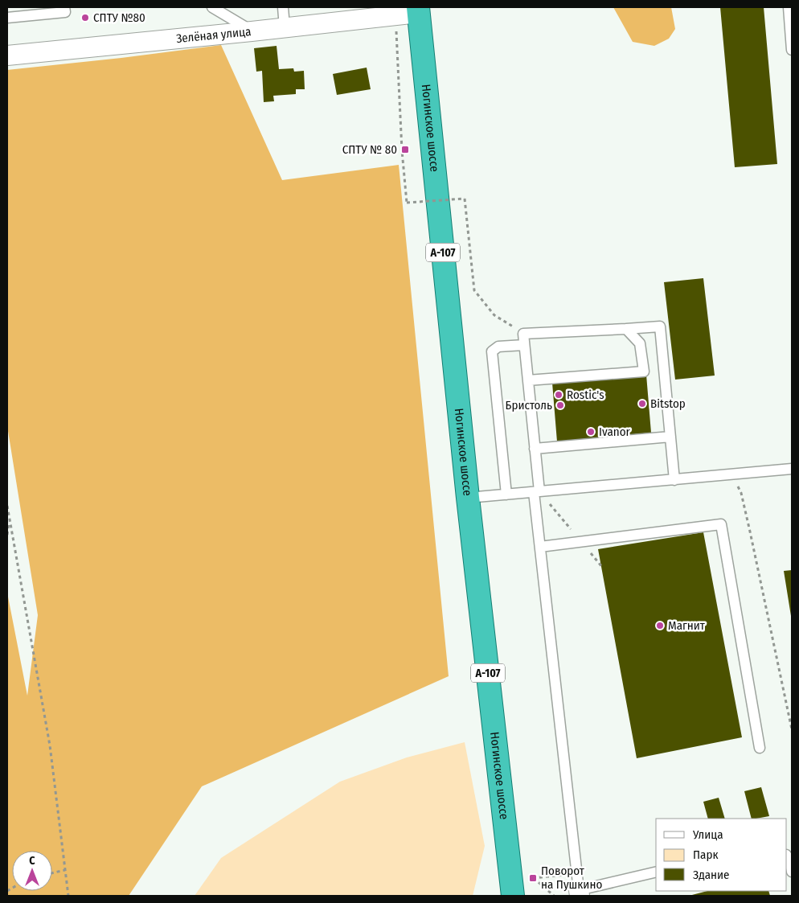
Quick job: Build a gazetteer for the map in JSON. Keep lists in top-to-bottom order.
{
  "streets": {
    "highway": ["Ногинское шоссе", "А-107"],
    "street": ["Зелёная улица"]
  },
  "crossings": [
    ["Зелёная улица", "Ногинское шоссе"]
  ],
  "places": {
    "other": [
      "СПТУ №80",
      "Rostic's",
      "Bitstop",
      "Бристоль",
      "Ivanor",
      "Магнит"
    ],
    "transit": ["СПТУ № 80", "Поворот на Пушкино"]
  },
  "legend": ["Улица", "Парк", "Здание"],
  "north": "top"
}
